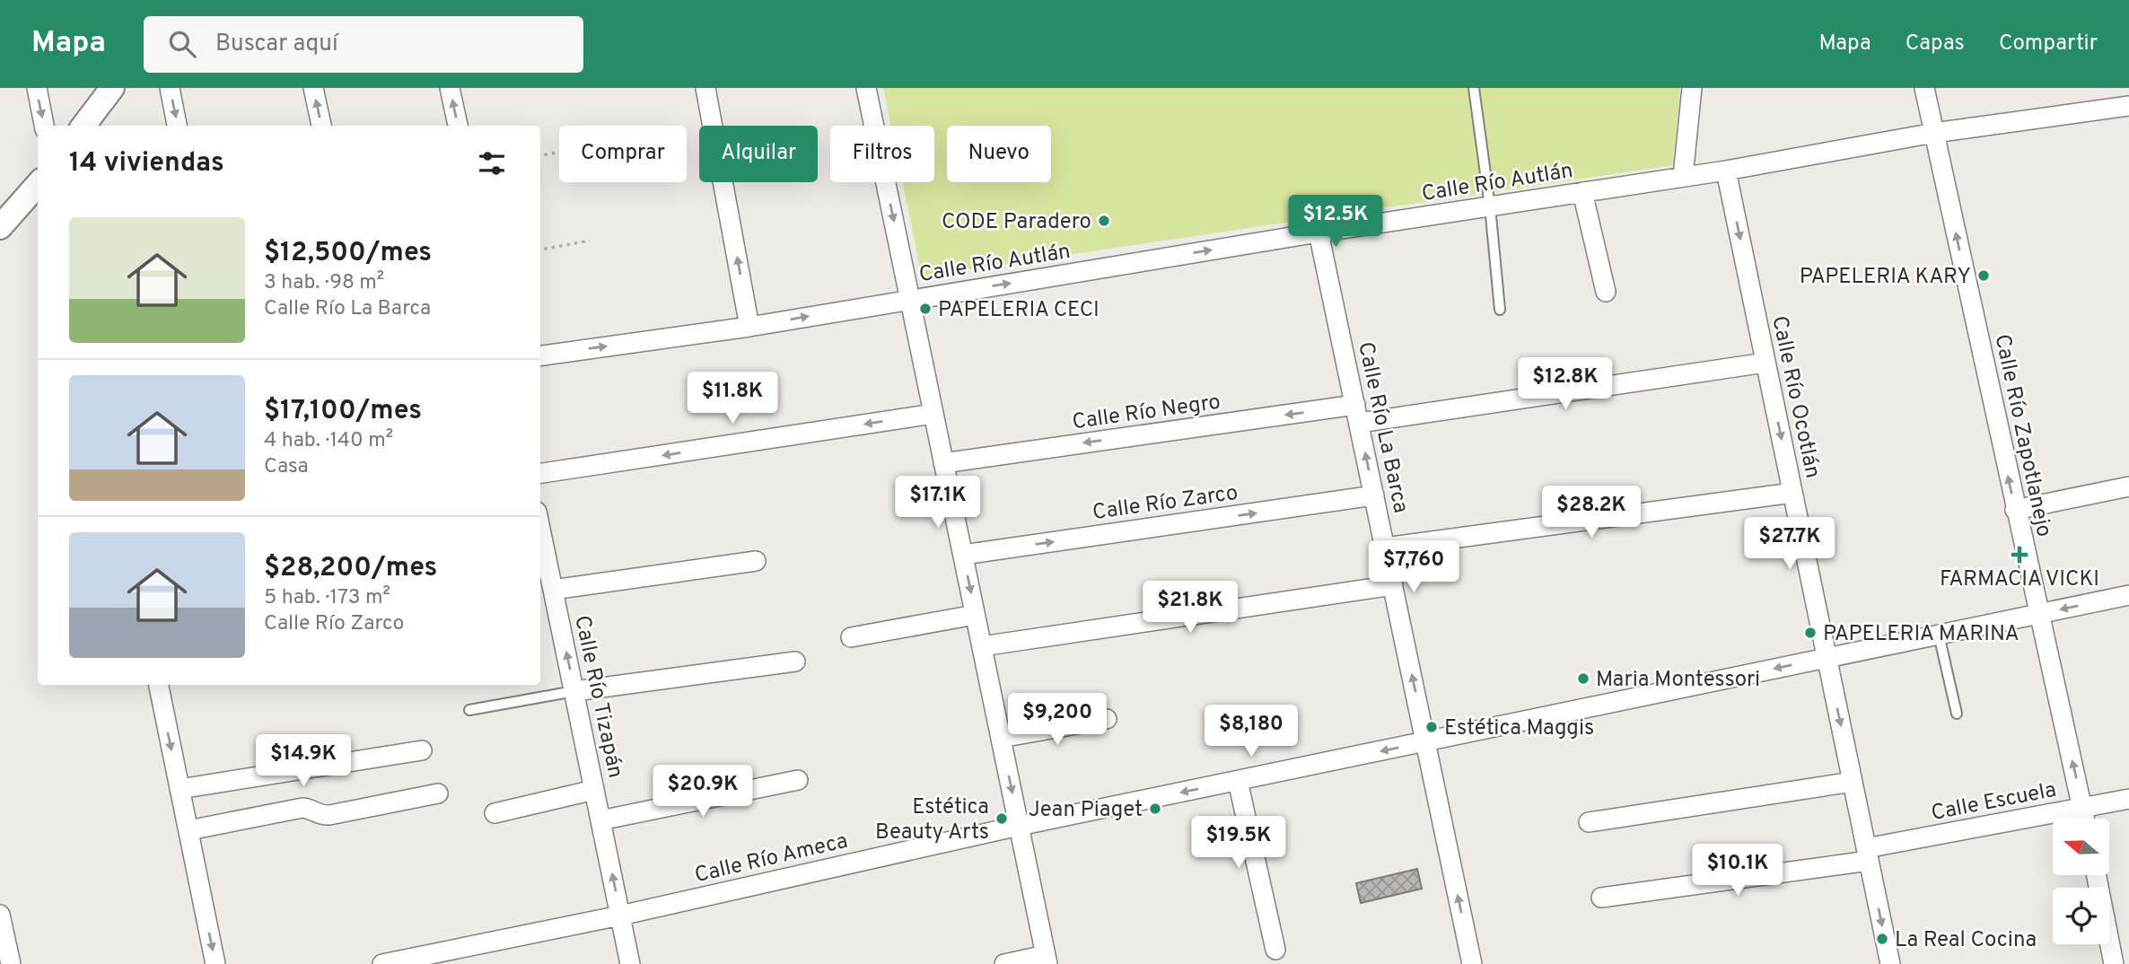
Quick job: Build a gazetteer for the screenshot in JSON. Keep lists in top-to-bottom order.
{
  "streets": {
    "street": [
      "Calle Río Autlán",
      "Calle Río Ocotlán",
      "Calle Río Negro",
      "Calle Río La Barca",
      "Calle Río Zapotlanejo",
      "Calle Río Zarco",
      "Calle Río Tizapán",
      "Calle Escuela",
      "Calle Río Ameca"
    ]
  },
  "crossings": [
    ["Calle Río Autlán", "Calle Río Ocotlán"],
    ["Calle Río Autlán", "Calle Río La Barca"],
    ["Calle Río Autlán", "Calle Río Zapotlanejo"],
    ["Calle Río Ocotlán", "Calle Río Negro"],
    ["Calle Río Ocotlán", "Calle Escuela"],
    ["Calle Río Ocotlán", "Calle Río Ameca"],
    ["Calle Río Negro", "Calle Río La Barca"],
    ["Calle Río La Barca", "Calle Río Zarco"],
    ["Calle Río La Barca", "Calle Río Ameca"],
    ["Calle Río Zapotlanejo", "Calle Escuela"],
    ["Calle Río Zapotlanejo", "Calle Río Ameca"],
    ["Calle Río Tizapán", "Calle Río Ameca"]
  ],
  "one_way": [
    "Calle Río Ocotlán",
    "Calle Río Negro",
    "Calle Río La Barca",
    "Calle Río Zapotlanejo",
    "Calle Río Tizapán"
  ],
  "places": {
    "other": [
      "CODE Paradero",
      "PAPELERIA KARY",
      "PAPELERIA CECI",
      "PAPELERIA MARINA",
      "Maria Montessori",
      "Estética Maggis",
      "Jean Piaget",
      "Estética Beauty Arts",
      "La Real Cocina"
    ],
    "health": ["FARMACIA VICKI"]
  },
  "north": "left",
  "page": {
    "header": "Mapa",
    "search": "Buscar aquí",
    "nav": ["Mapa", "Capas", "Compartir"],
    "chip": [
      "Comprar",
      "Alquilar",
      "Filtros",
      "Nuevo"
    ],
    "heading": "14 viviendas",
    "price": [
      "$12.5K",
      "$12.8K",
      "$11.8K",
      "$17.1K",
      "$28.2K",
      "$27.7K",
      "$7,760",
      "$21.8K",
      "$9,200",
      "$8,180",
      "$14.9K",
      "$20.9K",
      "$19.5K",
      "$10.1K"
    ],
    "list": [
      {
        "name": "$12,500/mes",
        "note": "3 hab. · 98 m² · Calle Río La Barca"
      },
      {
        "name": "$17,100/mes",
        "note": "4 hab. · 140 m² · Casa"
      },
      {
        "name": "$28,200/mes",
        "note": "5 hab. · 173 m² · Calle Río Zarco"
      }
    ]
  }
}
